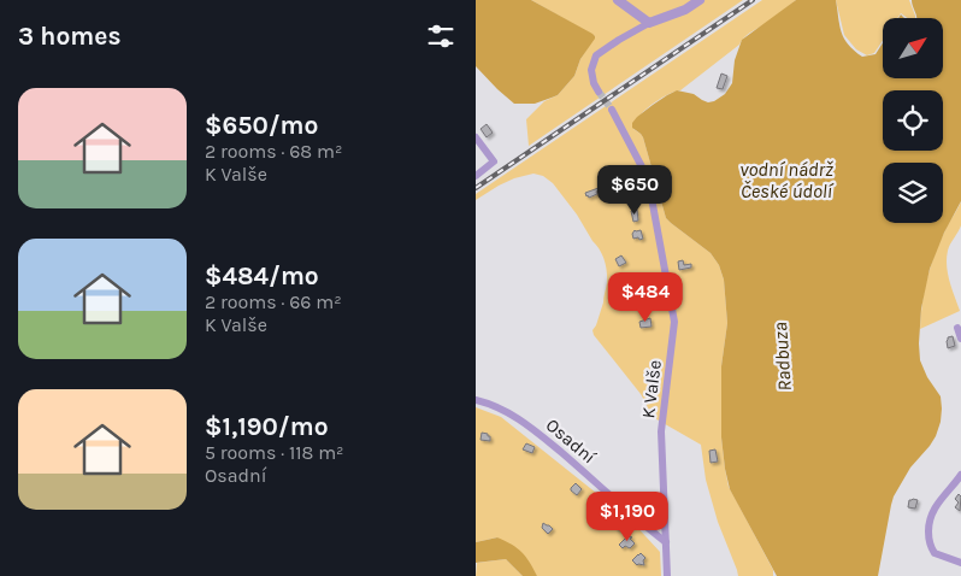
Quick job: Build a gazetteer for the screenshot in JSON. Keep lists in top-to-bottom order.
{
  "streets": {
    "street": ["K Valše", "Osadní"]
  },
  "crossings": [
    ["K Valše", "Osadní"]
  ],
  "water": ["vodní nádrž České údolí", "Radbuza"],
  "north": "top right",
  "page": {
    "heading": "3 homes",
    "list": [
      {
        "name": "$650/mo",
        "note": "2 rooms · 68 m² · K Valše"
      },
      {
        "name": "$484/mo",
        "note": "2 rooms · 66 m² · K Valše"
      },
      {
        "name": "$1,190/mo",
        "note": "5 rooms · 118 m² · Osadní"
      }
    ],
    "price": ["$650", "$484", "$1,190"]
  }
}
